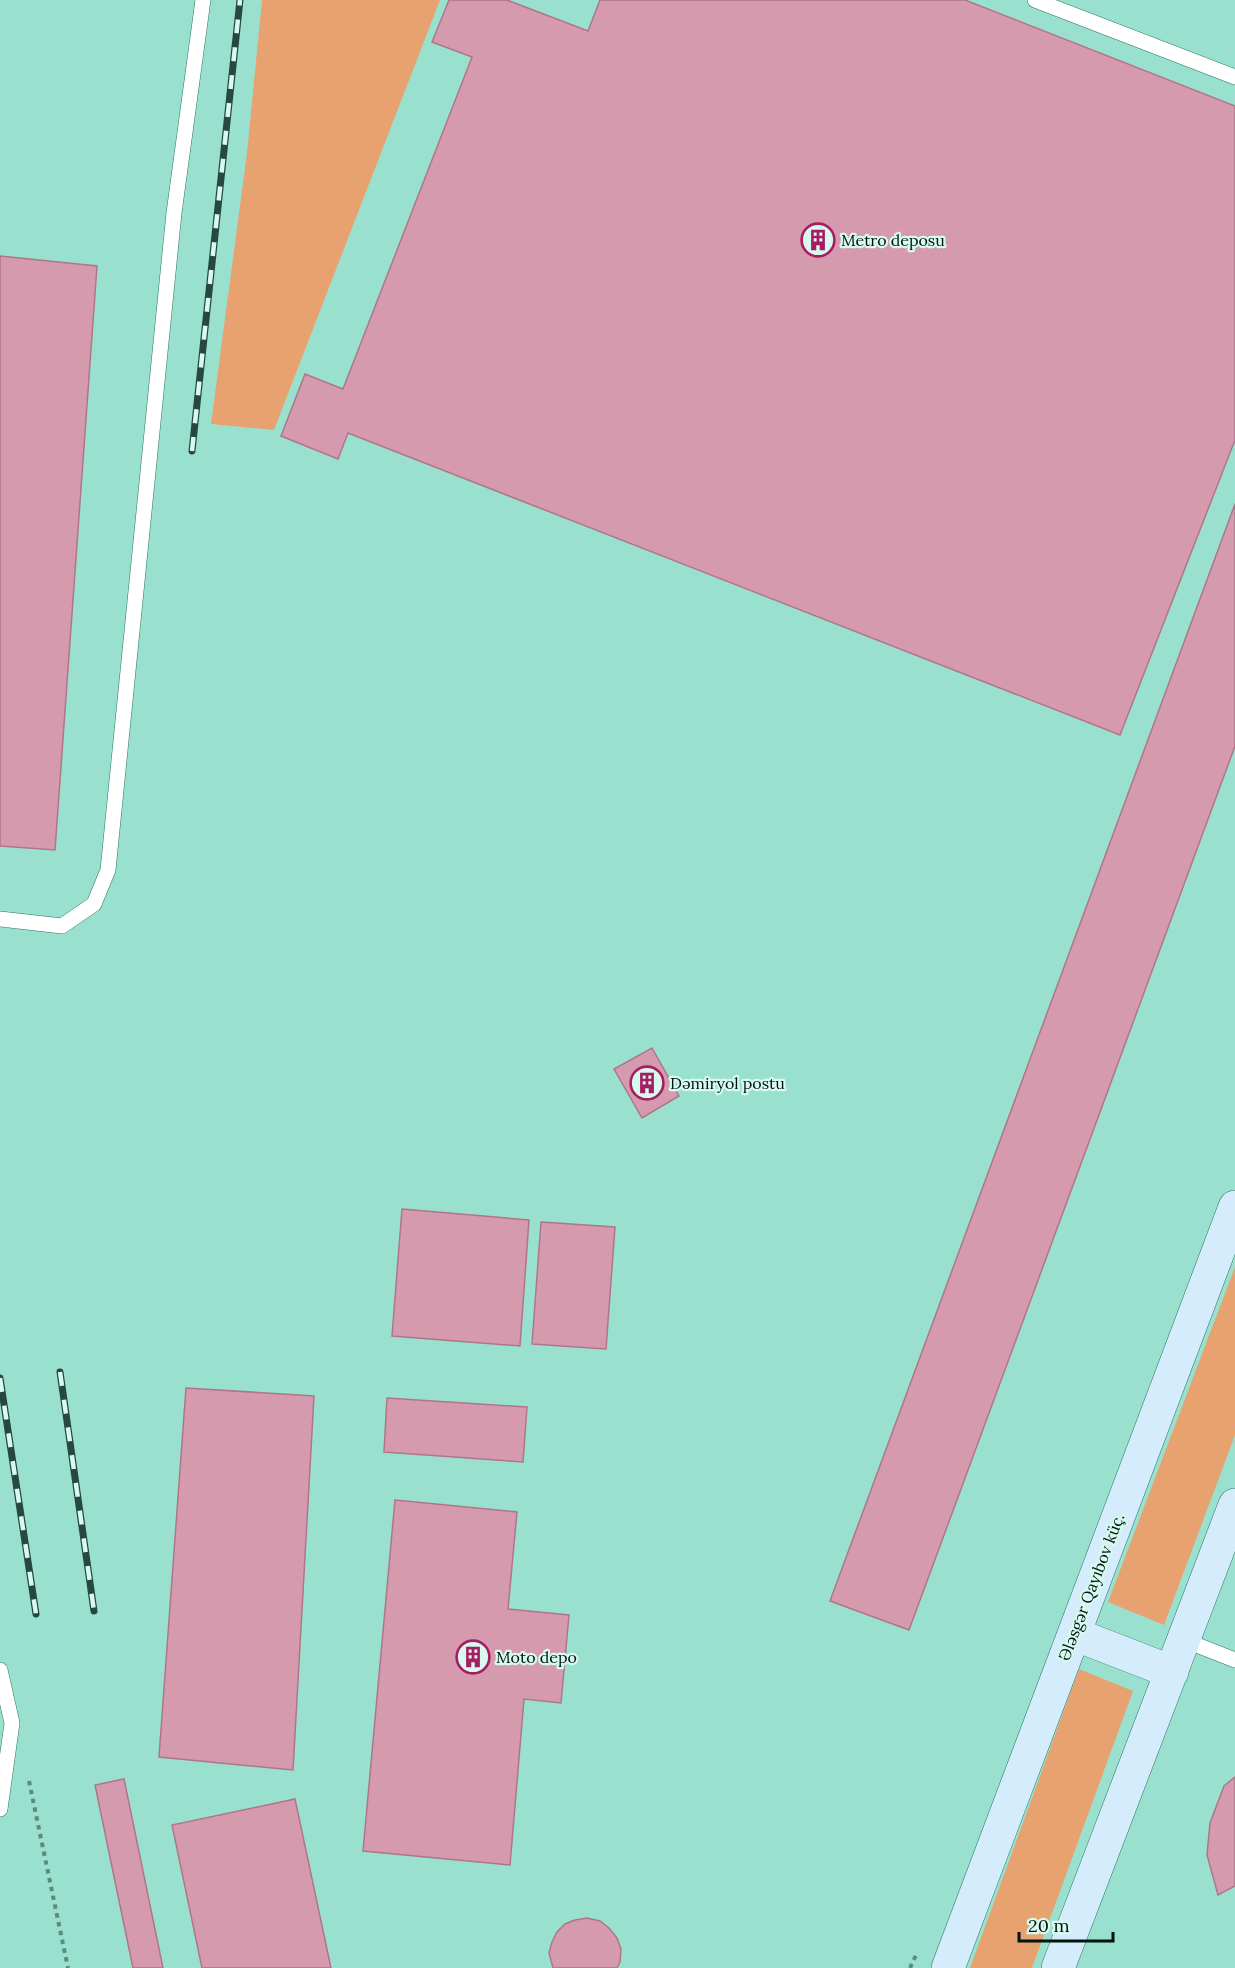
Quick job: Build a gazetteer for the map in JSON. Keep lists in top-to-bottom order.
{
  "streets": {
    "main road": ["Ələsgər Qayıbov küç."]
  },
  "places": {
    "building": ["Metro deposu", "Dəmiryol postu", "Moto depo"]
  },
  "scale_bar": "20 m"
}
